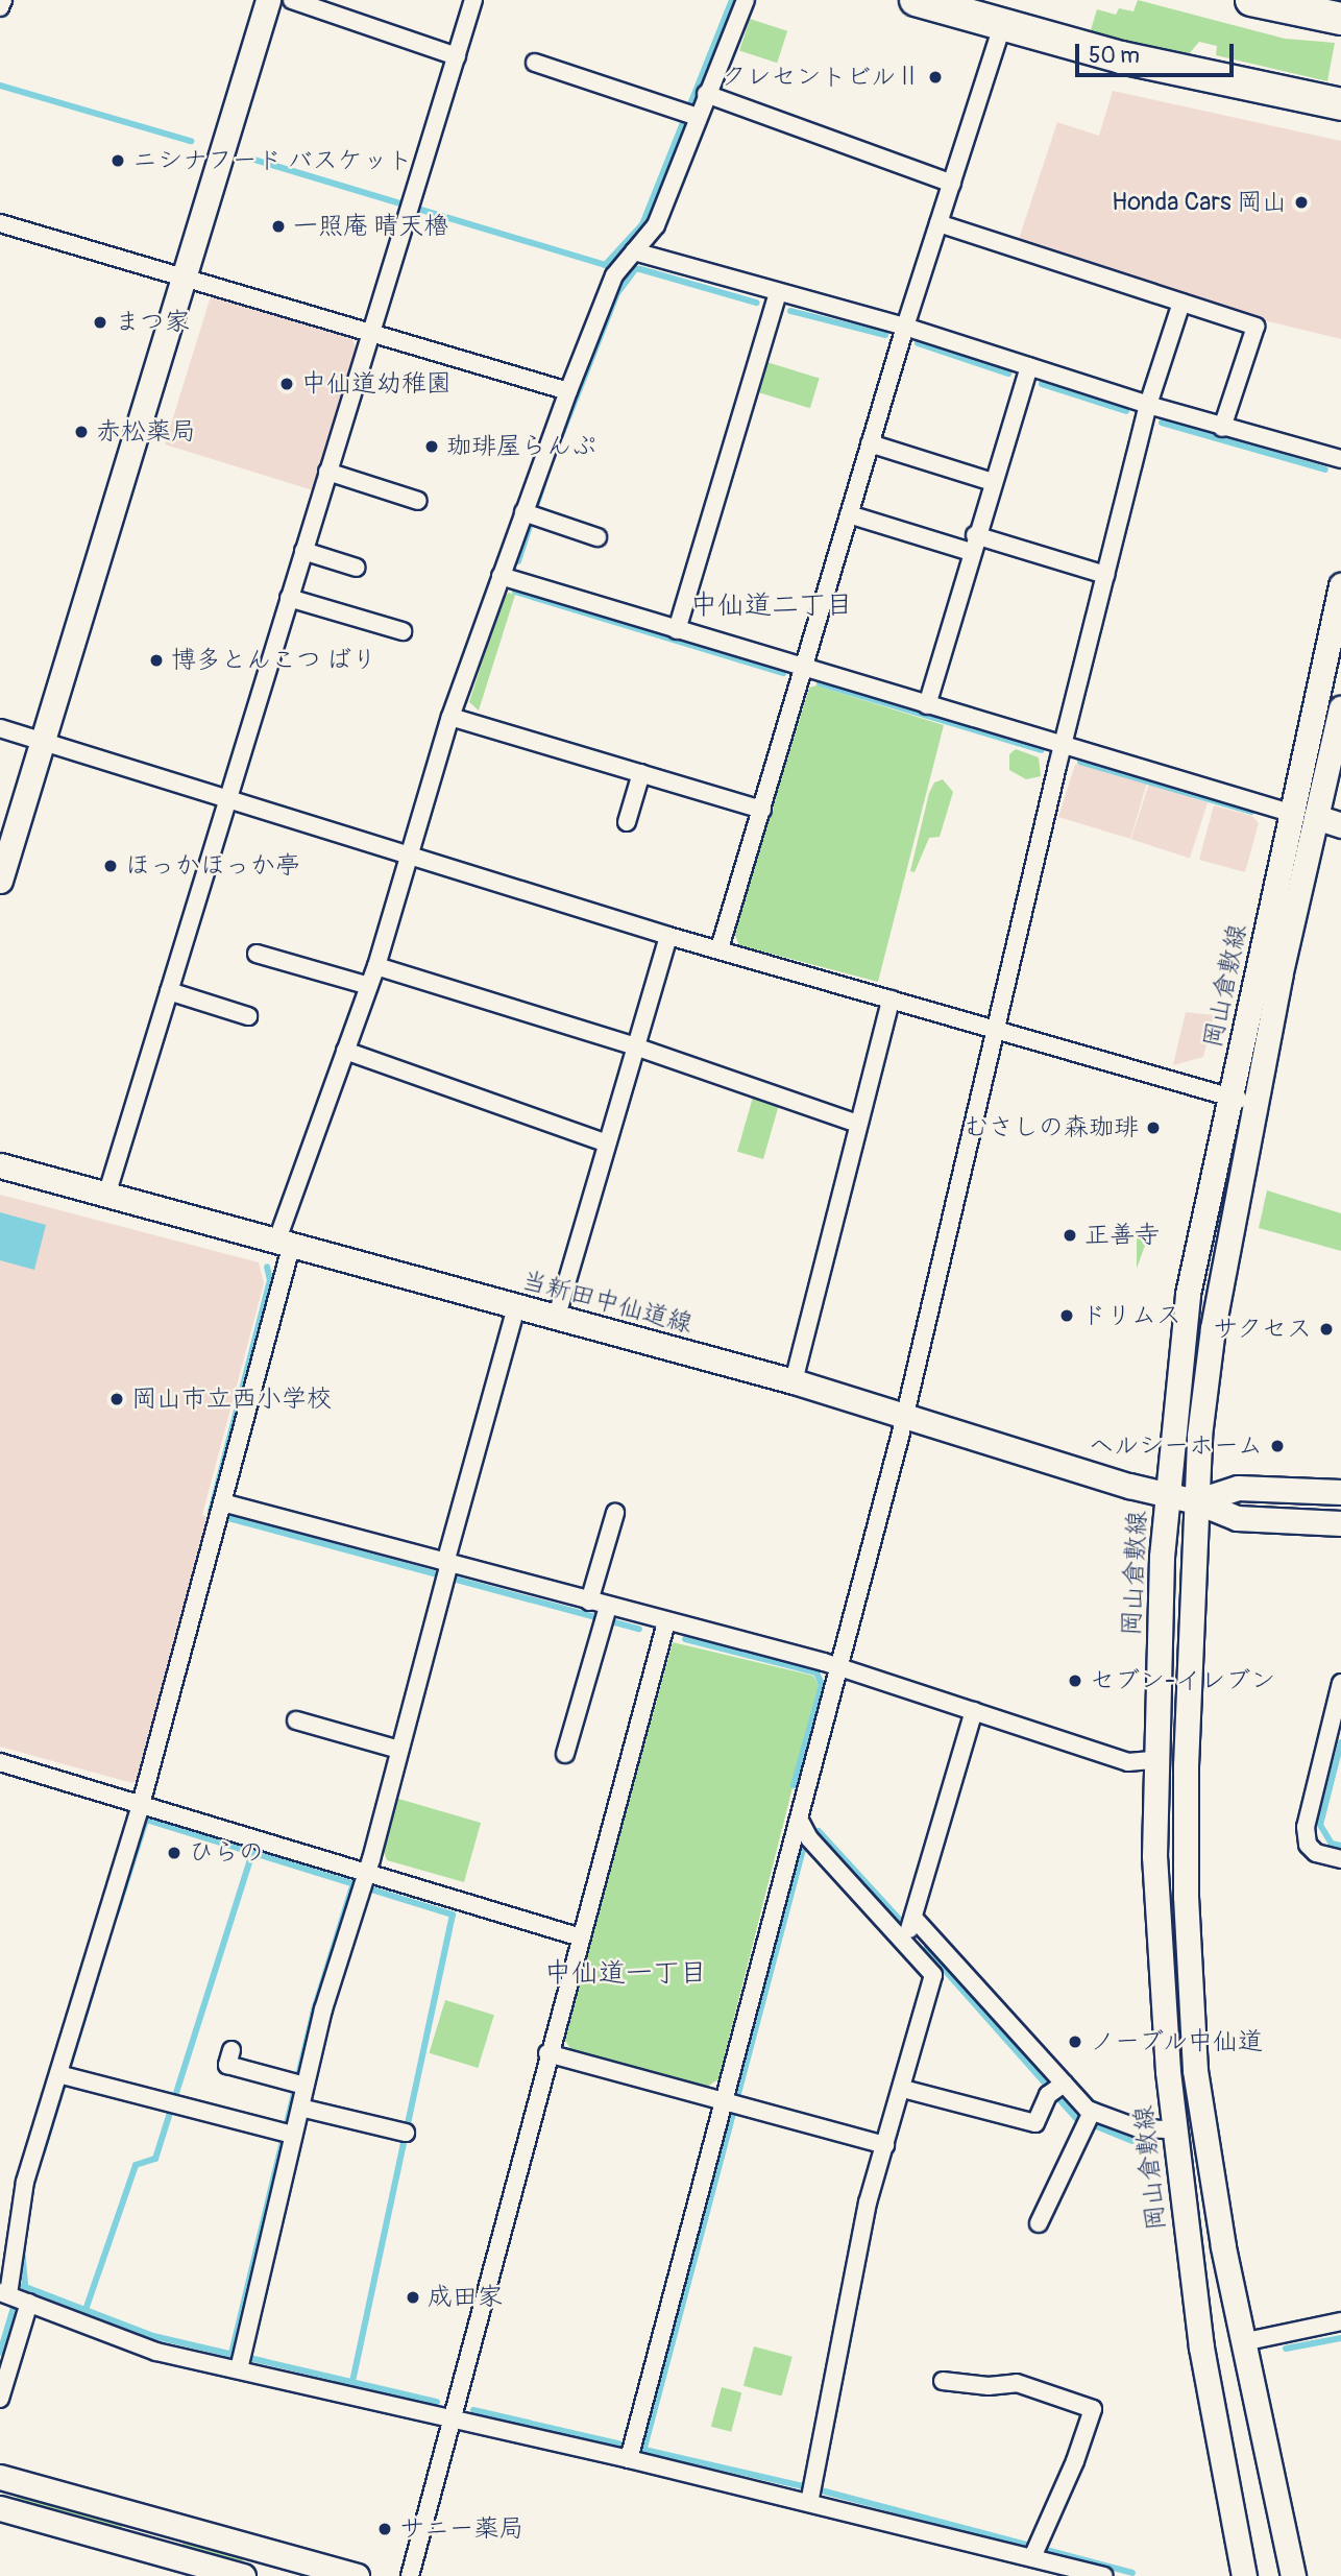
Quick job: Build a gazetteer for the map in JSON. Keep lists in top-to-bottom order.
{
  "streets": {
    "main road": ["岡山倉敷線", "当新田中仙道線"]
  },
  "crossings": [
    ["岡山倉敷線", "当新田中仙道線"]
  ],
  "districts": ["中仙道二丁目", "中仙道一丁目"],
  "places": [
    "クレセントビルⅡ",
    "ニシナフード バスケット",
    "Honda Cars 岡山",
    "一照庵 晴天櫓",
    "まつ家",
    "中仙道幼稚園",
    "赤松薬局",
    "珈琲屋らんぷ",
    "博多とんこつ ばり",
    "ほっかほっか亭",
    "むさしの森珈琲",
    "正善寺",
    "ドリムス",
    "サクセス",
    "岡山市立西小学校",
    "ヘルシーホーム",
    "セブン-イレブン",
    "ひらの",
    "ノーブル中仙道",
    "成田家",
    "サニー薬局"
  ],
  "scale_bar": "50 m"
}
